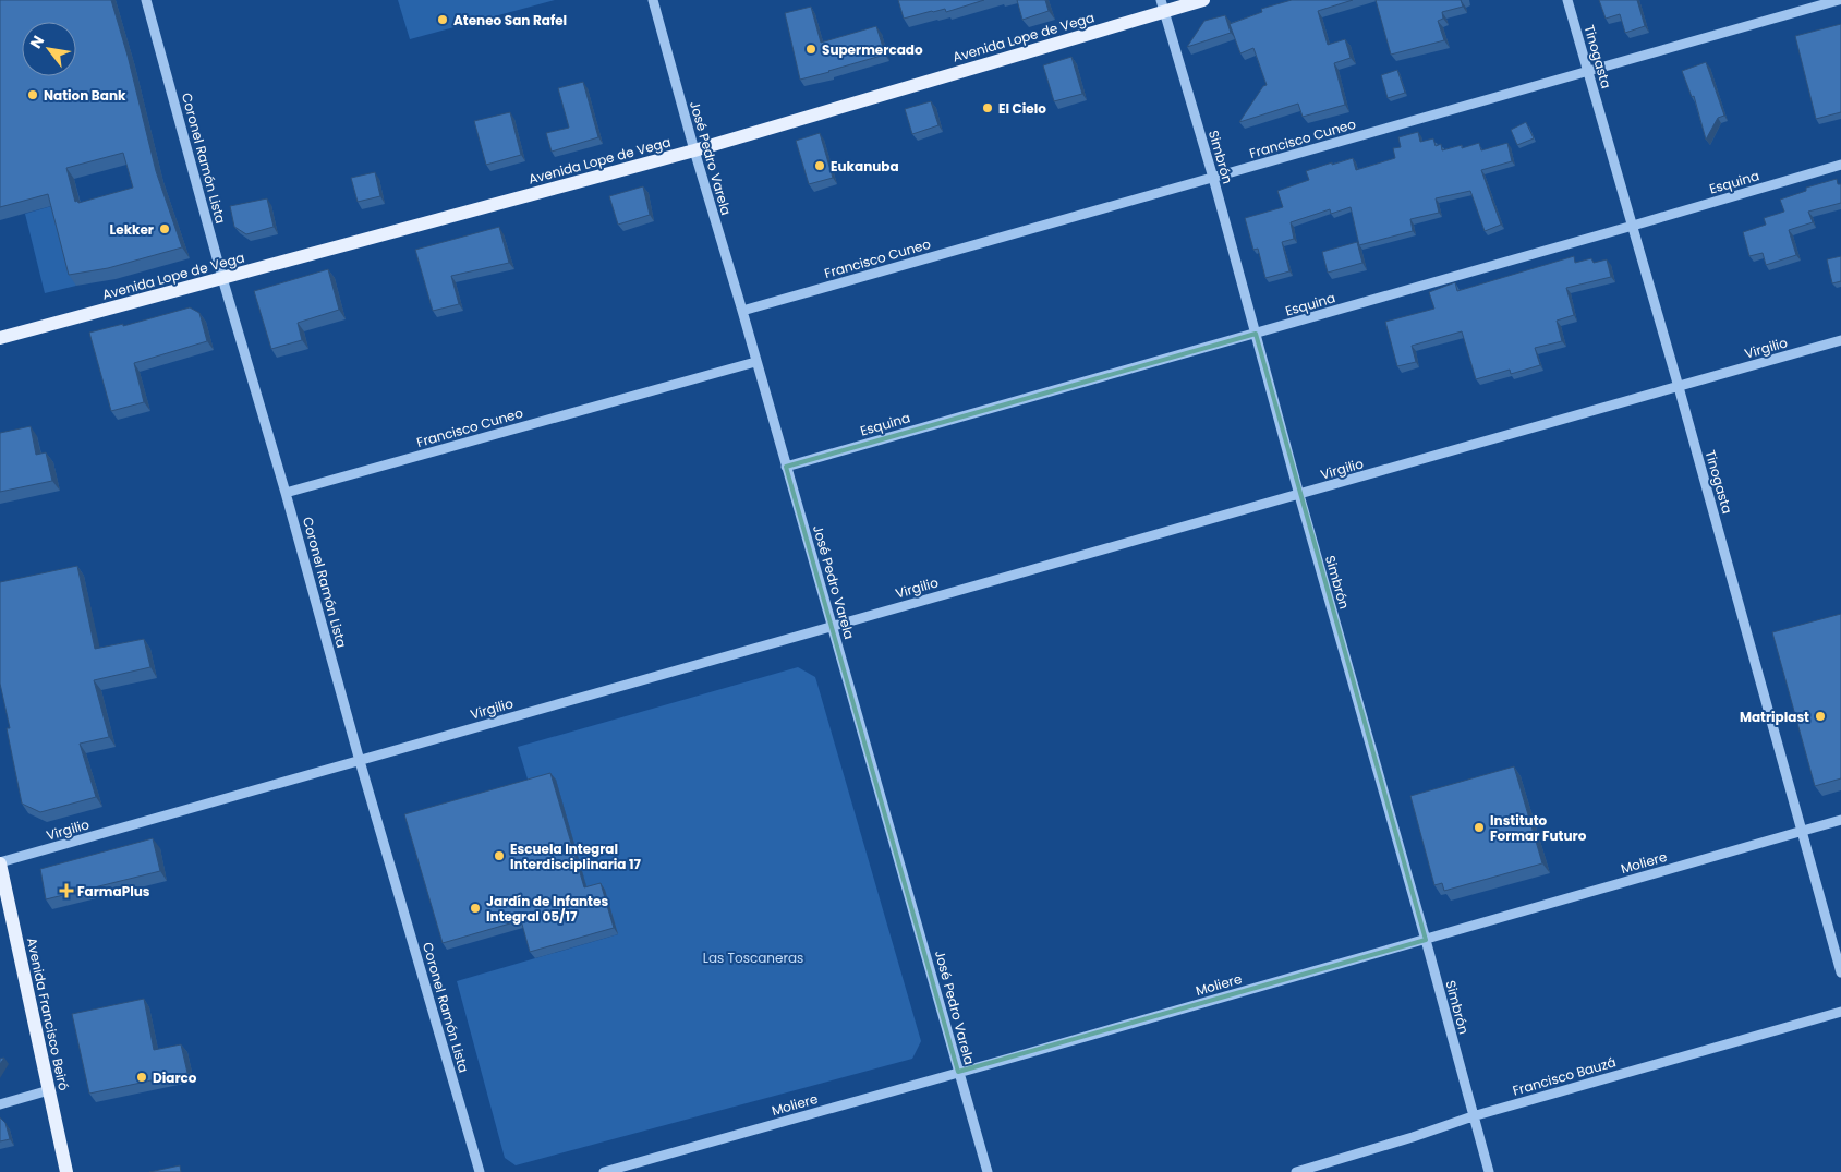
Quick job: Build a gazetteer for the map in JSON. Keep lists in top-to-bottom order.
{
  "streets": {
    "main road": ["Avenida Lope de Vega", "Avenida Francisco Beiró"],
    "street": [
      "Tinogasta",
      "Francisco Cuneo",
      "Simbrón",
      "Coronel Ramón Lista",
      "José Pedro Varela",
      "Esquina",
      "Virgilio",
      "Moliere",
      "Francisco Bauzá"
    ]
  },
  "crossings": [
    ["Avenida Lope de Vega", "Simbrón"],
    ["Avenida Lope de Vega", "Coronel Ramón Lista"],
    ["Avenida Lope de Vega", "José Pedro Varela"],
    ["Tinogasta", "Francisco Cuneo"],
    ["Tinogasta", "Esquina"],
    ["Tinogasta", "Virgilio"],
    ["Tinogasta", "Moliere"],
    ["Francisco Cuneo", "Simbrón"],
    ["Francisco Cuneo", "Coronel Ramón Lista"],
    ["Francisco Cuneo", "José Pedro Varela"],
    ["Simbrón", "Esquina"],
    ["Simbrón", "Virgilio"],
    ["Simbrón", "Moliere"],
    ["Simbrón", "Francisco Bauzá"],
    ["Coronel Ramón Lista", "Virgilio"],
    ["José Pedro Varela", "Esquina"],
    ["José Pedro Varela", "Virgilio"],
    ["José Pedro Varela", "Moliere"],
    ["Virgilio", "Avenida Francisco Beiró"]
  ],
  "parks": ["Las Toscaneras"],
  "places": {
    "other": [
      "Ateneo San Rafel",
      "Supermercado",
      "Nation Bank",
      "El Cielo",
      "Eukanuba",
      "Lekker",
      "Matriplast",
      "Instituto Formar Futuro",
      "Escuela Integral Interdisciplinaria 17",
      "Jardín de Infantes Integral 05/17",
      "Diarco"
    ],
    "health": ["FarmaPlus"]
  },
  "north": "top left"
}
